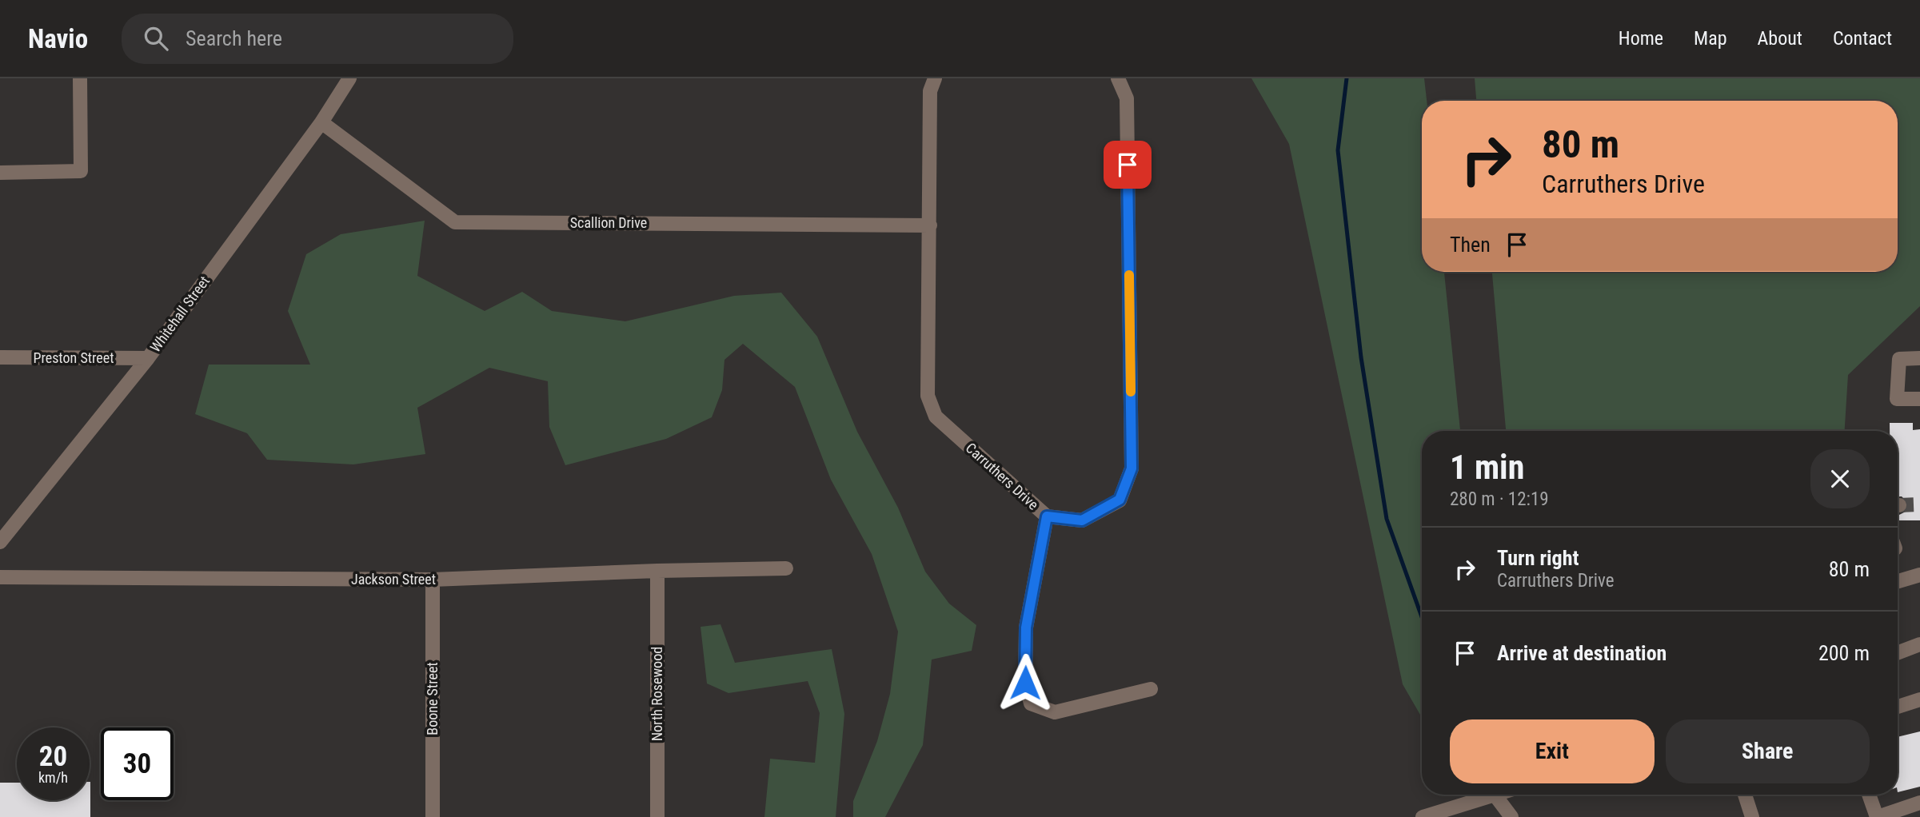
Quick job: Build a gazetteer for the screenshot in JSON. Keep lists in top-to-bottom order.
{
  "streets": {
    "street": [
      "Scallion Drive",
      "Whitehall Street",
      "Preston Street",
      "Carruthers Drive",
      "Jackson Street",
      "North Rosewood",
      "Boone Street"
    ]
  },
  "crossings": [
    ["Scallion Drive", "Whitehall Street"],
    ["Scallion Drive", "Carruthers Drive"],
    ["Whitehall Street", "Preston Street"],
    ["Jackson Street", "North Rosewood"],
    ["Jackson Street", "Boone Street"]
  ],
  "page": {
    "header": "Navio",
    "search": "Search here",
    "nav": [
      "Home",
      "Map",
      "About",
      "Contact"
    ],
    "turn": ["80 m", "Carruthers Drive"],
    "then": "Then",
    "heading": ["1 min", "280 m · 12:19"],
    "list": [
      {
        "name": "Turn right",
        "note": "Carruthers Drive",
        "value": "80 m"
      },
      {
        "name": "Arrive at destination",
        "value": "200 m"
      }
    ],
    "buttons": ["Exit", "Share"],
    "speed": "20 km/h",
    "limit": "30"
  }
}
